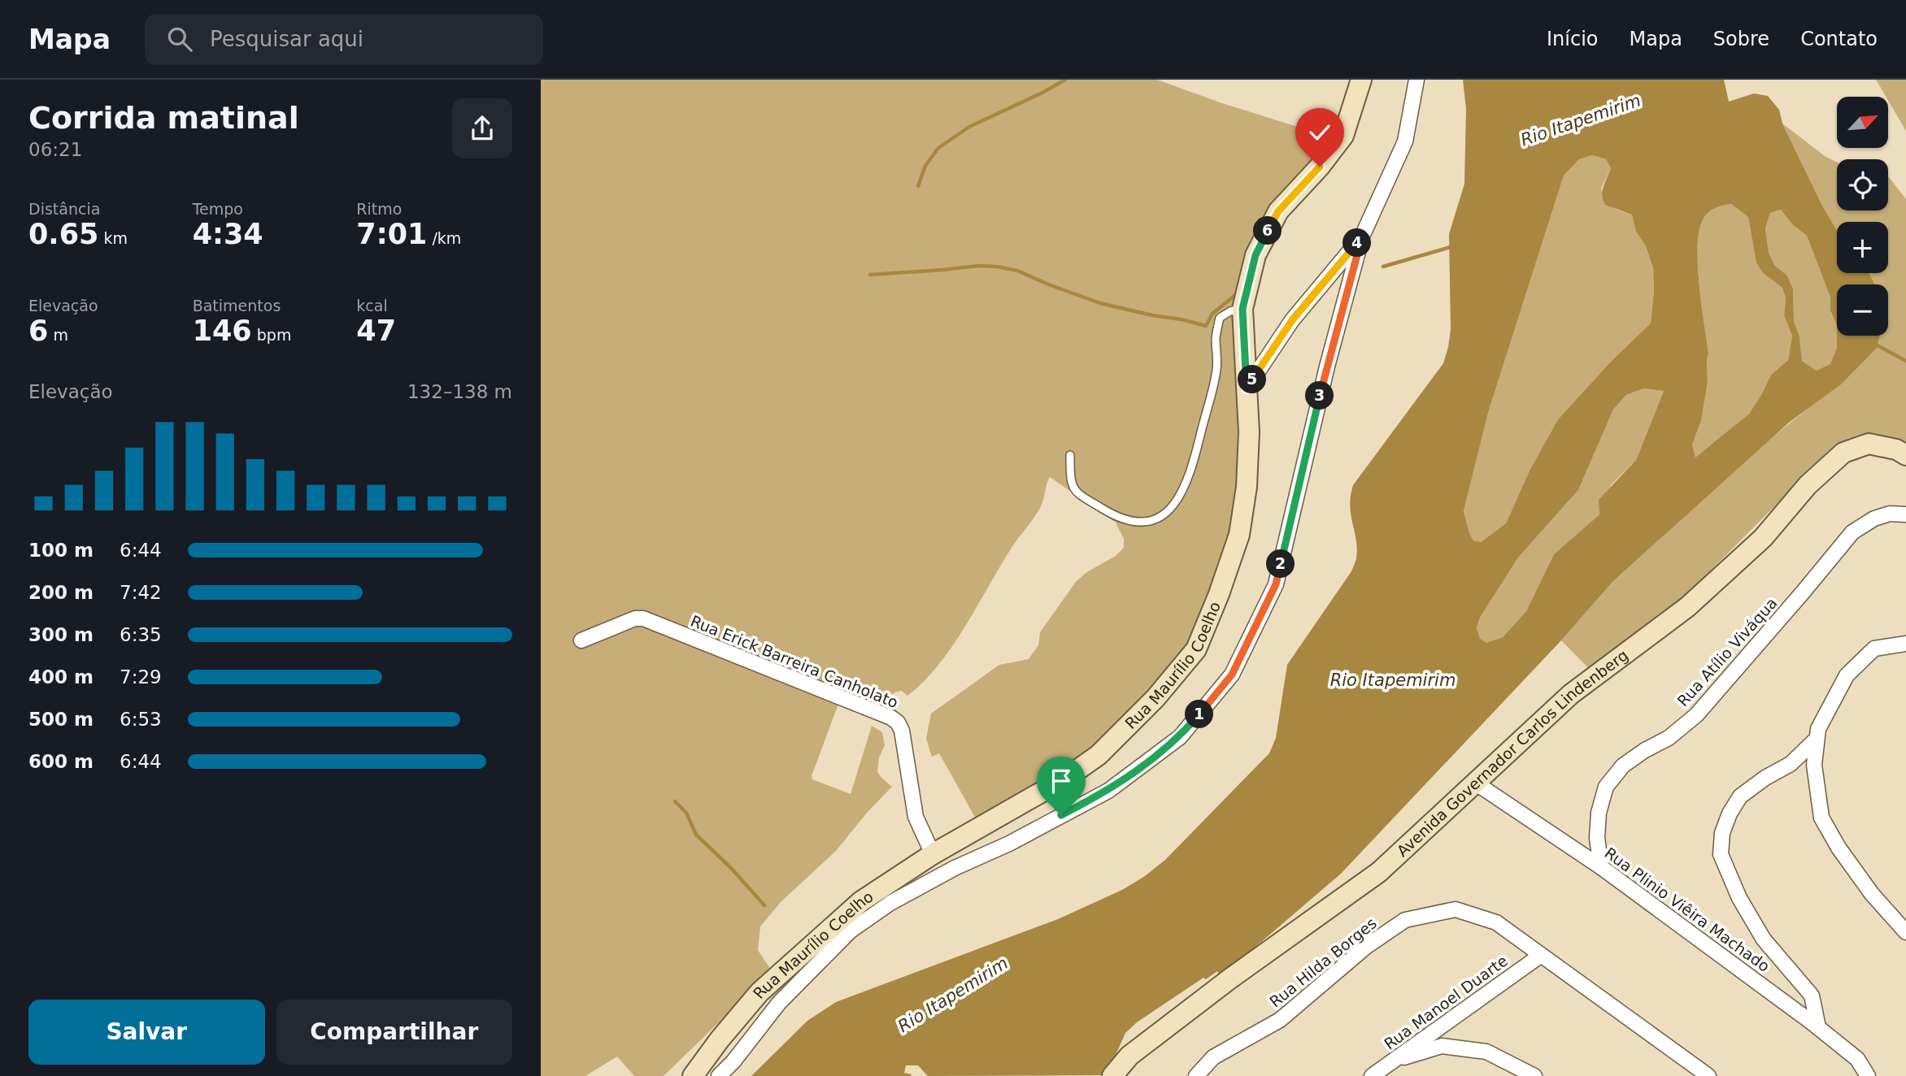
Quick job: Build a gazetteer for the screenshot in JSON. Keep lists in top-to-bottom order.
{
  "streets": {
    "main road": ["Rua Maurílio Coelho", "Avenida Governador Carlos Lindenberg"],
    "street": [
      "Rua Atílio Viváqua",
      "Rua Erick Barreira Canholato",
      "Rua Plinio Viêira Machado",
      "Rua Hilda Borges",
      "Rua Manoel Duarte"
    ]
  },
  "crossings": [
    ["Rua Atílio Viváqua", "Rua Plinio Viêira Machado"],
    ["Rua Erick Barreira Canholato", "Rua Maurílio Coelho"],
    ["Avenida Governador Carlos Lindenberg", "Rua Plinio Viêira Machado"],
    ["Rua Hilda Borges", "Rua Manoel Duarte"]
  ],
  "water": ["Rio Itapemirim"],
  "north": "top right",
  "page": {
    "header": "Mapa",
    "search": "Pesquisar aqui",
    "nav": [
      "Início",
      "Mapa",
      "Sobre",
      "Contato"
    ],
    "heading": ["Corrida matinal", "06:21"],
    "map_buttons": ["+", "−"],
    "stats": [
      ["Distância", "0.65 km"],
      ["Tempo", "4:34"],
      ["Ritmo", "7:01 /km"],
      ["Elevação", "6 m"],
      ["Batimentos", "146 bpm"],
      ["kcal", "47"]
    ],
    "pins": [
      "6",
      "4",
      "5",
      "3",
      "2",
      "1"
    ],
    "chart": ["Elevação", "132–138 m"],
    "list": [
      {
        "name": "100 m",
        "note": "6:44"
      },
      {
        "name": "200 m",
        "note": "7:42"
      },
      {
        "name": "300 m",
        "note": "6:35"
      },
      {
        "name": "400 m",
        "note": "7:29"
      },
      {
        "name": "500 m",
        "note": "6:53"
      },
      {
        "name": "600 m",
        "note": "6:44"
      }
    ],
    "buttons": ["Salvar", "Compartilhar"]
  }
}
